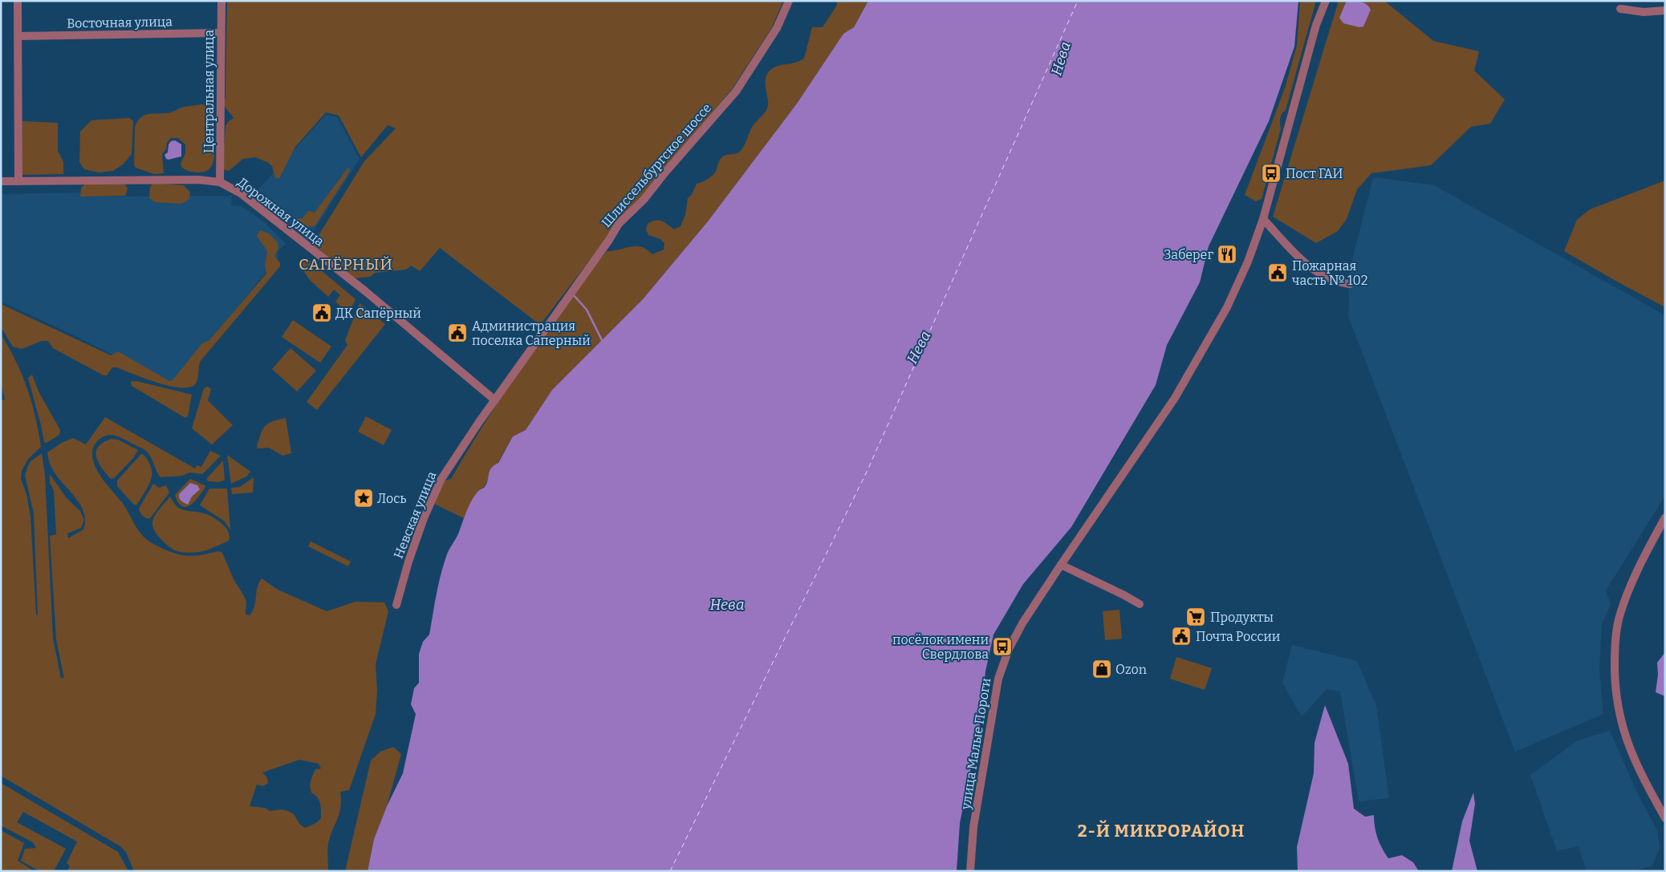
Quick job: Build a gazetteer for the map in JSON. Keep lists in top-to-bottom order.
{
  "streets": {
    "street": [
      "Восточная улица",
      "Центральная улица",
      "Шлиссельбургское шоссе",
      "Дорожная улица",
      "Невская улица",
      "улица Малые Пороги"
    ]
  },
  "crossings": [
    ["Восточная улица", "Центральная улица"],
    ["Центральная улица", "Дорожная улица"],
    ["Шлиссельбургское шоссе", "Дорожная улица"],
    ["Шлиссельбургское шоссе", "Невская улица"],
    ["Дорожная улица", "Невская улица"]
  ],
  "districts": ["САПЁРНЫЙ", "2-Й МИКРОРАЙОН"],
  "water": ["Нева"],
  "places": {
    "bus stop": ["Пост ГАИ", "посёлок имени Свердлова"],
    "restaurant": ["Заберег"],
    "public building": [
      "Пожарная часть № 102",
      "ДК Сапёрный",
      "Администрация поселка Саперный",
      "Почта России"
    ],
    "place": ["Лось"],
    "supermarket": ["Продукты"],
    "shop": ["Ozon"]
  }
}
